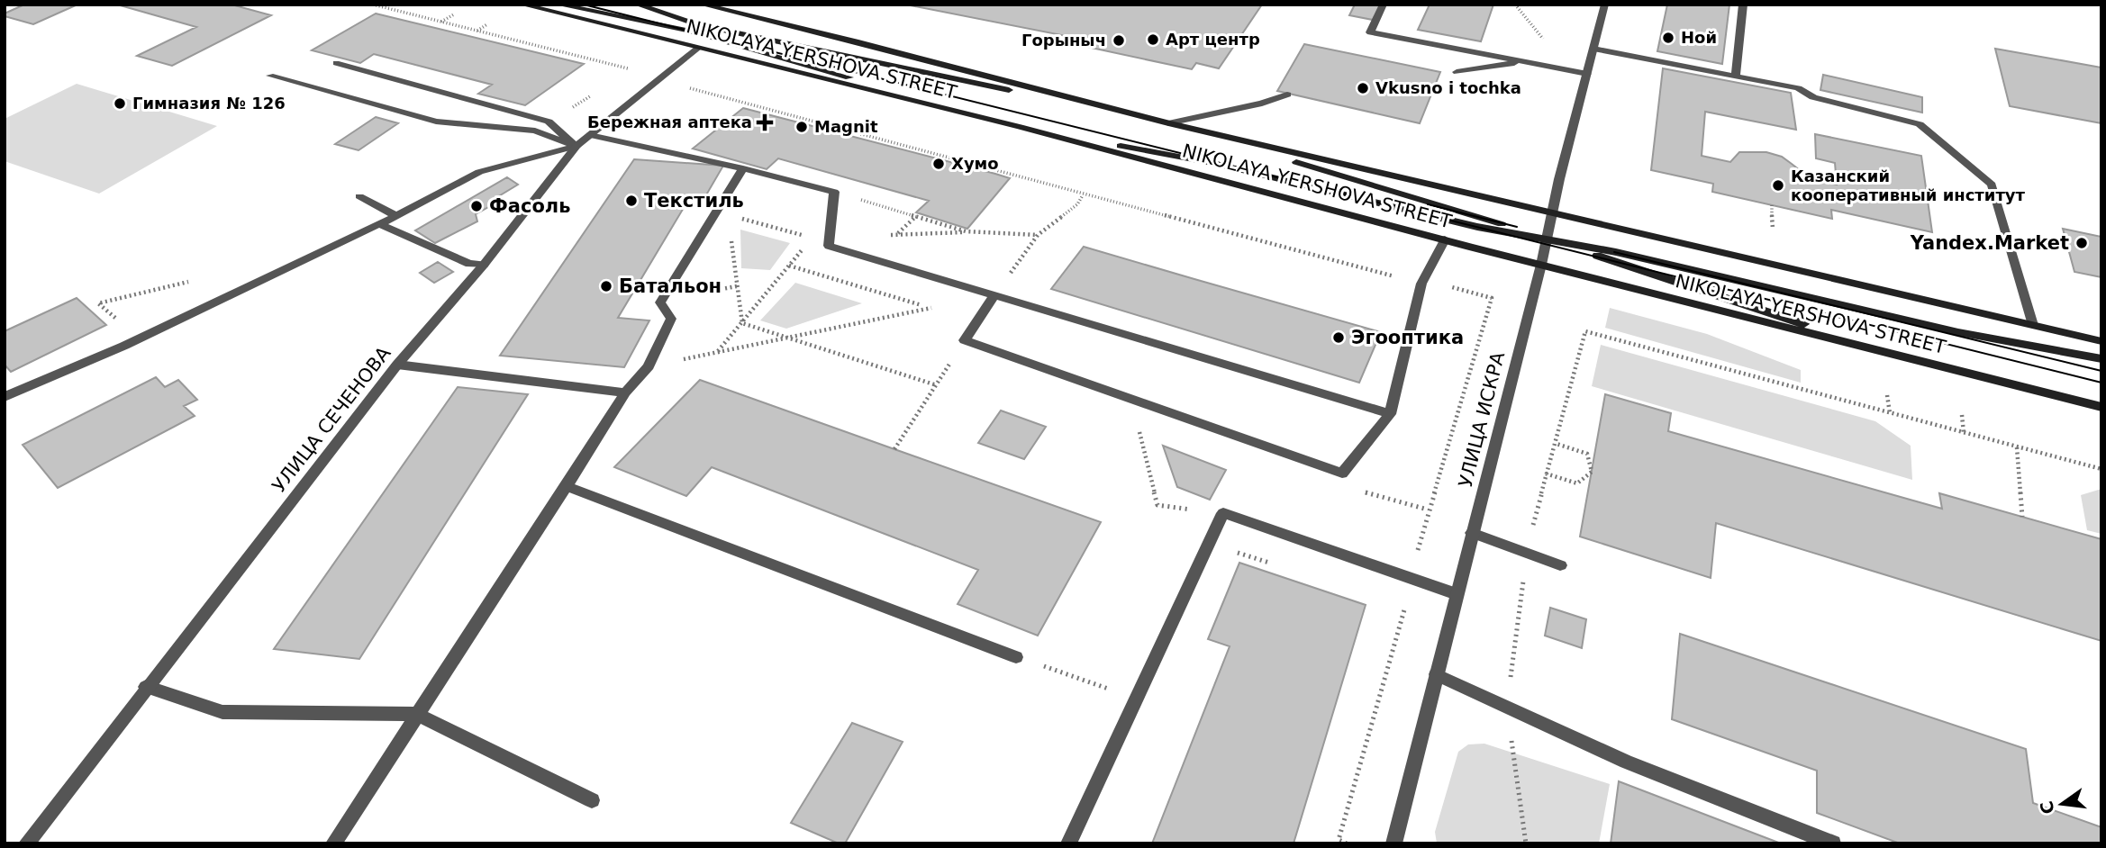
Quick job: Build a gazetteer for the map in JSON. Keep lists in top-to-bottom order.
{
  "streets": {
    "main road": ["NIKOLAYA YERSHOVA STREET"],
    "street": ["УЛИЦА СЕЧЕНОВА", "УЛИЦА ИСКРА"]
  },
  "crossings": [
    ["NIKOLAYA YERSHOVA STREET", "УЛИЦА СЕЧЕНОВА"],
    ["NIKOLAYA YERSHOVA STREET", "УЛИЦА ИСКРА"]
  ],
  "places": {
    "other": [
      "Ной",
      "Арт центр",
      "Горыныч",
      "Vkusno i tochka",
      "Гимназия № 126",
      "Magnit",
      "Хумо",
      "Казанский кооперативный институт",
      "Текстиль",
      "Фасоль",
      "Yandex.Market",
      "Батальон",
      "Эгооптика"
    ],
    "health": ["Бережная аптека"]
  },
  "north": "left"
}
